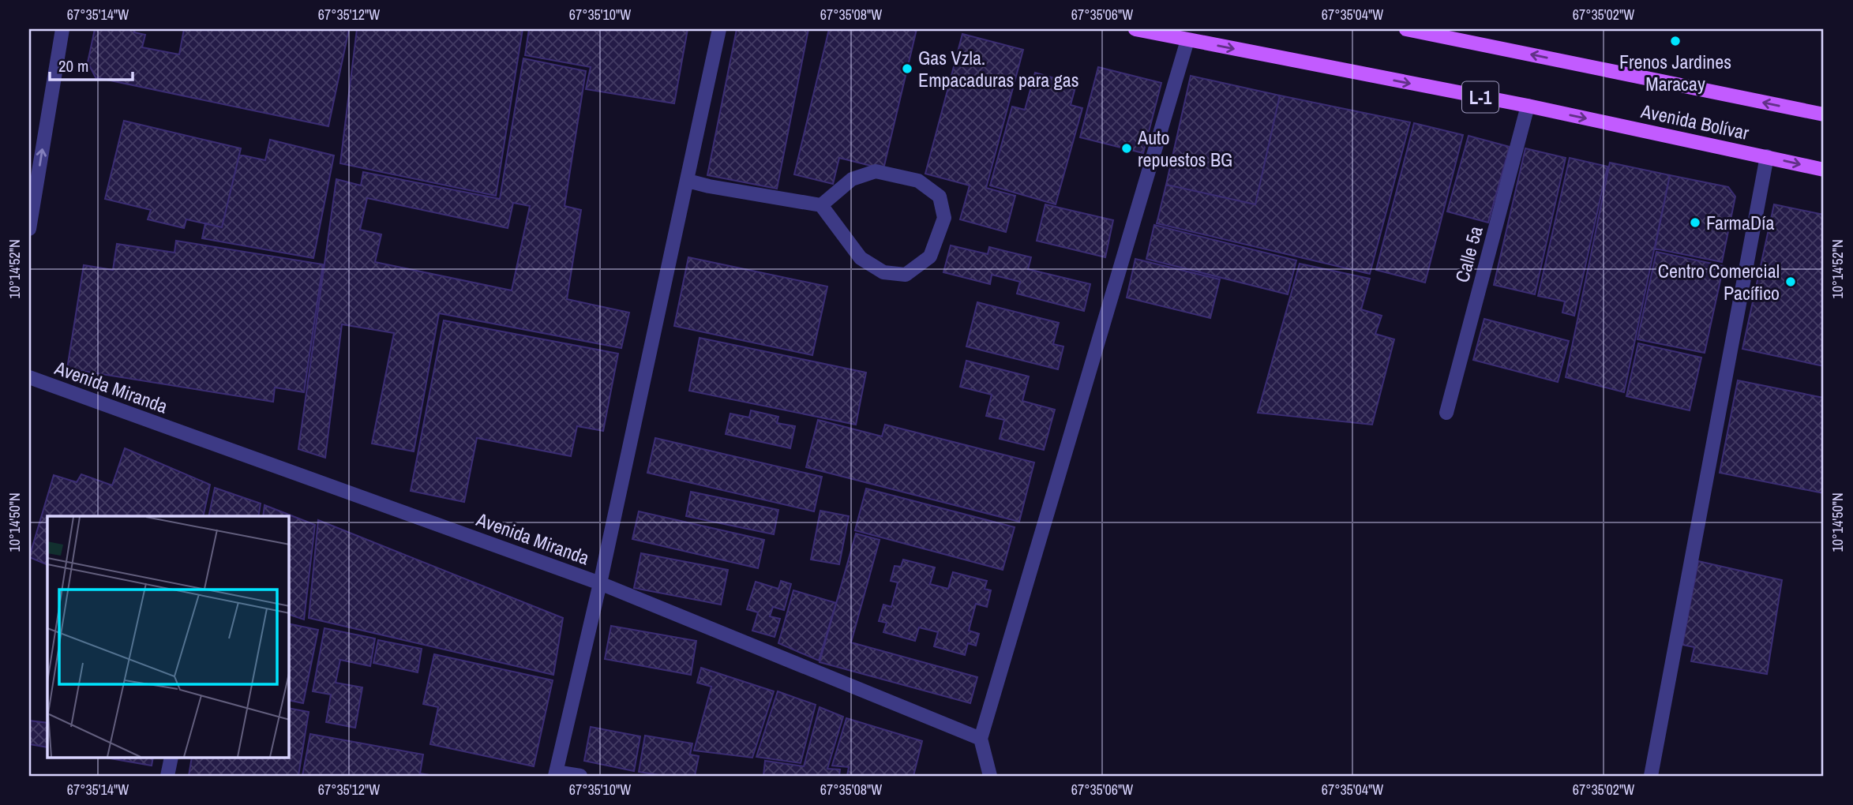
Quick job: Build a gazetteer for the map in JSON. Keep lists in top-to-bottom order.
{
  "streets": {
    "main road": ["L-1", "Avenida Bolívar"],
    "street": ["Calle 5a", "Avenida Miranda"]
  },
  "crossings": [
    ["Avenida Bolívar", "Calle 5a"]
  ],
  "places": [
    "Frenos Jardines Maracay",
    "Gas Vzla. Empacaduras para gas",
    "Auto repuestos BG",
    "FarmaDía",
    "Centro Comercial Pacífico"
  ],
  "scale_bar": "20 m",
  "coordinates": [
    "67°35'14\"W",
    "67°35'12\"W",
    "67°35'10\"W",
    "67°35'08\"W",
    "67°35'06\"W",
    "67°35'04\"W",
    "67°35'02\"W",
    "10°14'52\"N",
    "10°14'50\"N"
  ]
}
